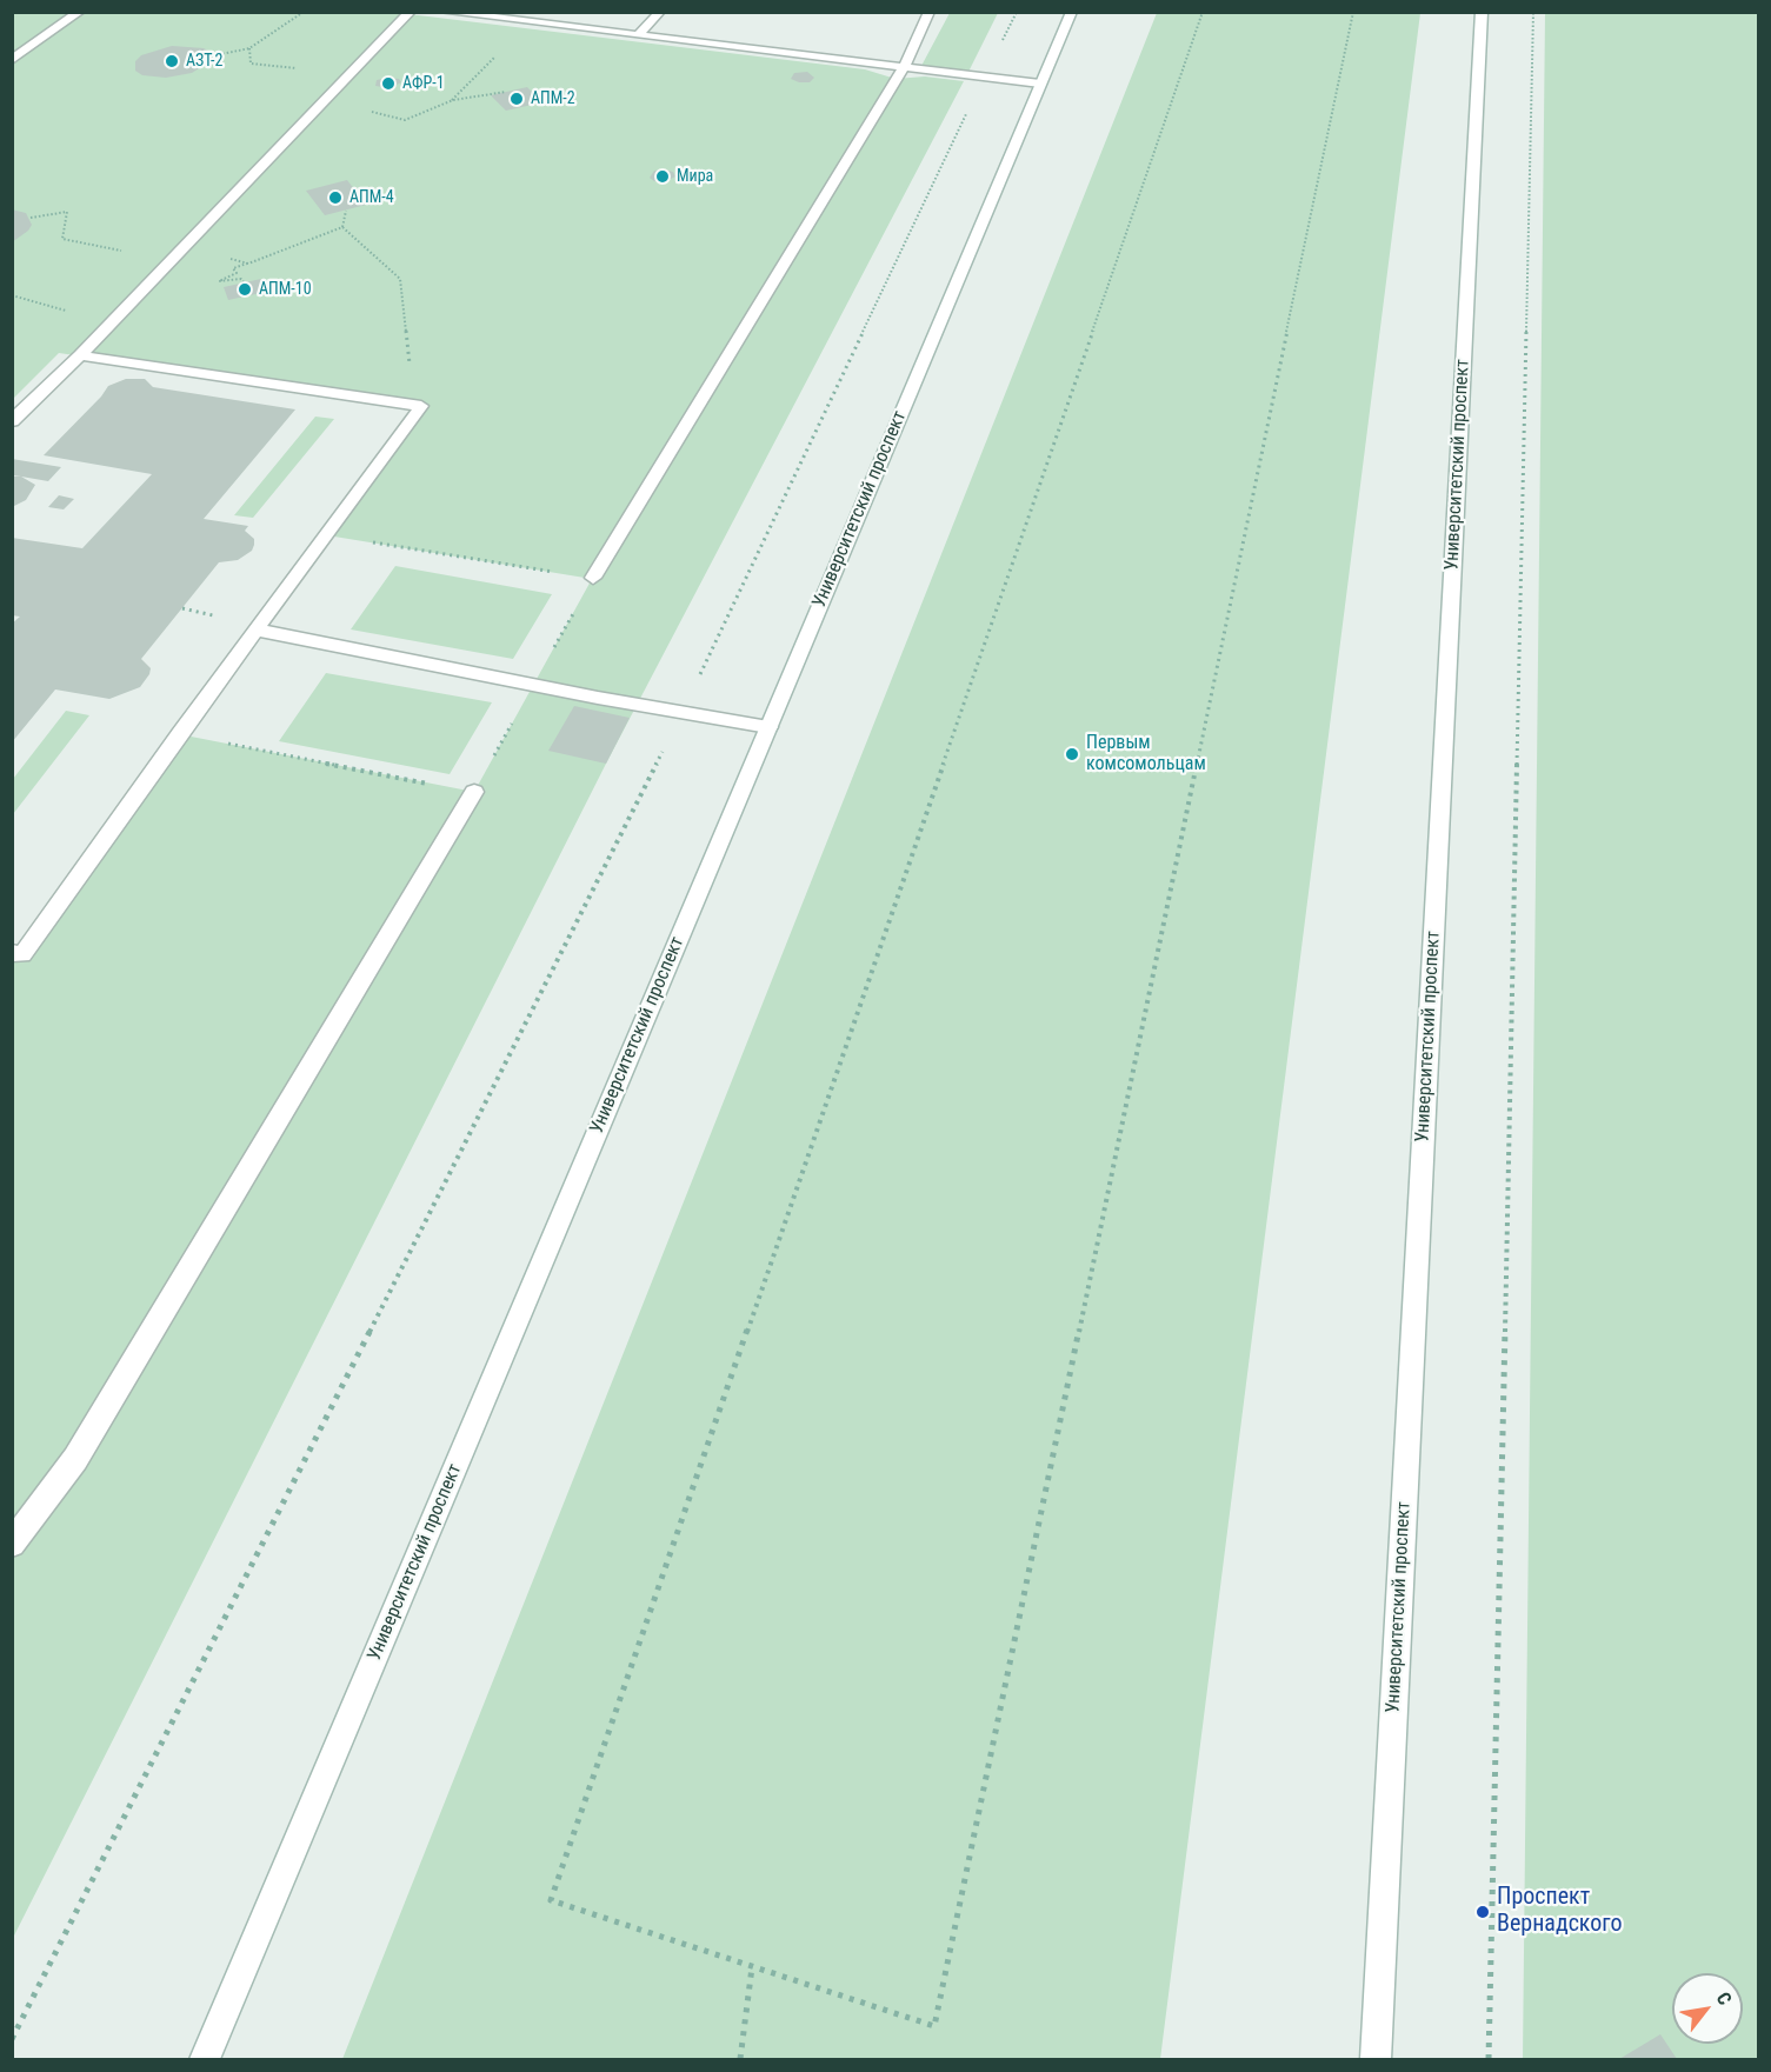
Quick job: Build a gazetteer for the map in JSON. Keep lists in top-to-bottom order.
{
  "streets": {
    "main road": ["Университетский проспект"]
  },
  "places": [
    "АЗТ-2",
    "АФР-1",
    "АПМ-2",
    "Мира",
    "АПМ-4",
    "АПМ-10",
    "Первым комсомольцам",
    "Проспект Вернадского"
  ],
  "north": "top right"
}
